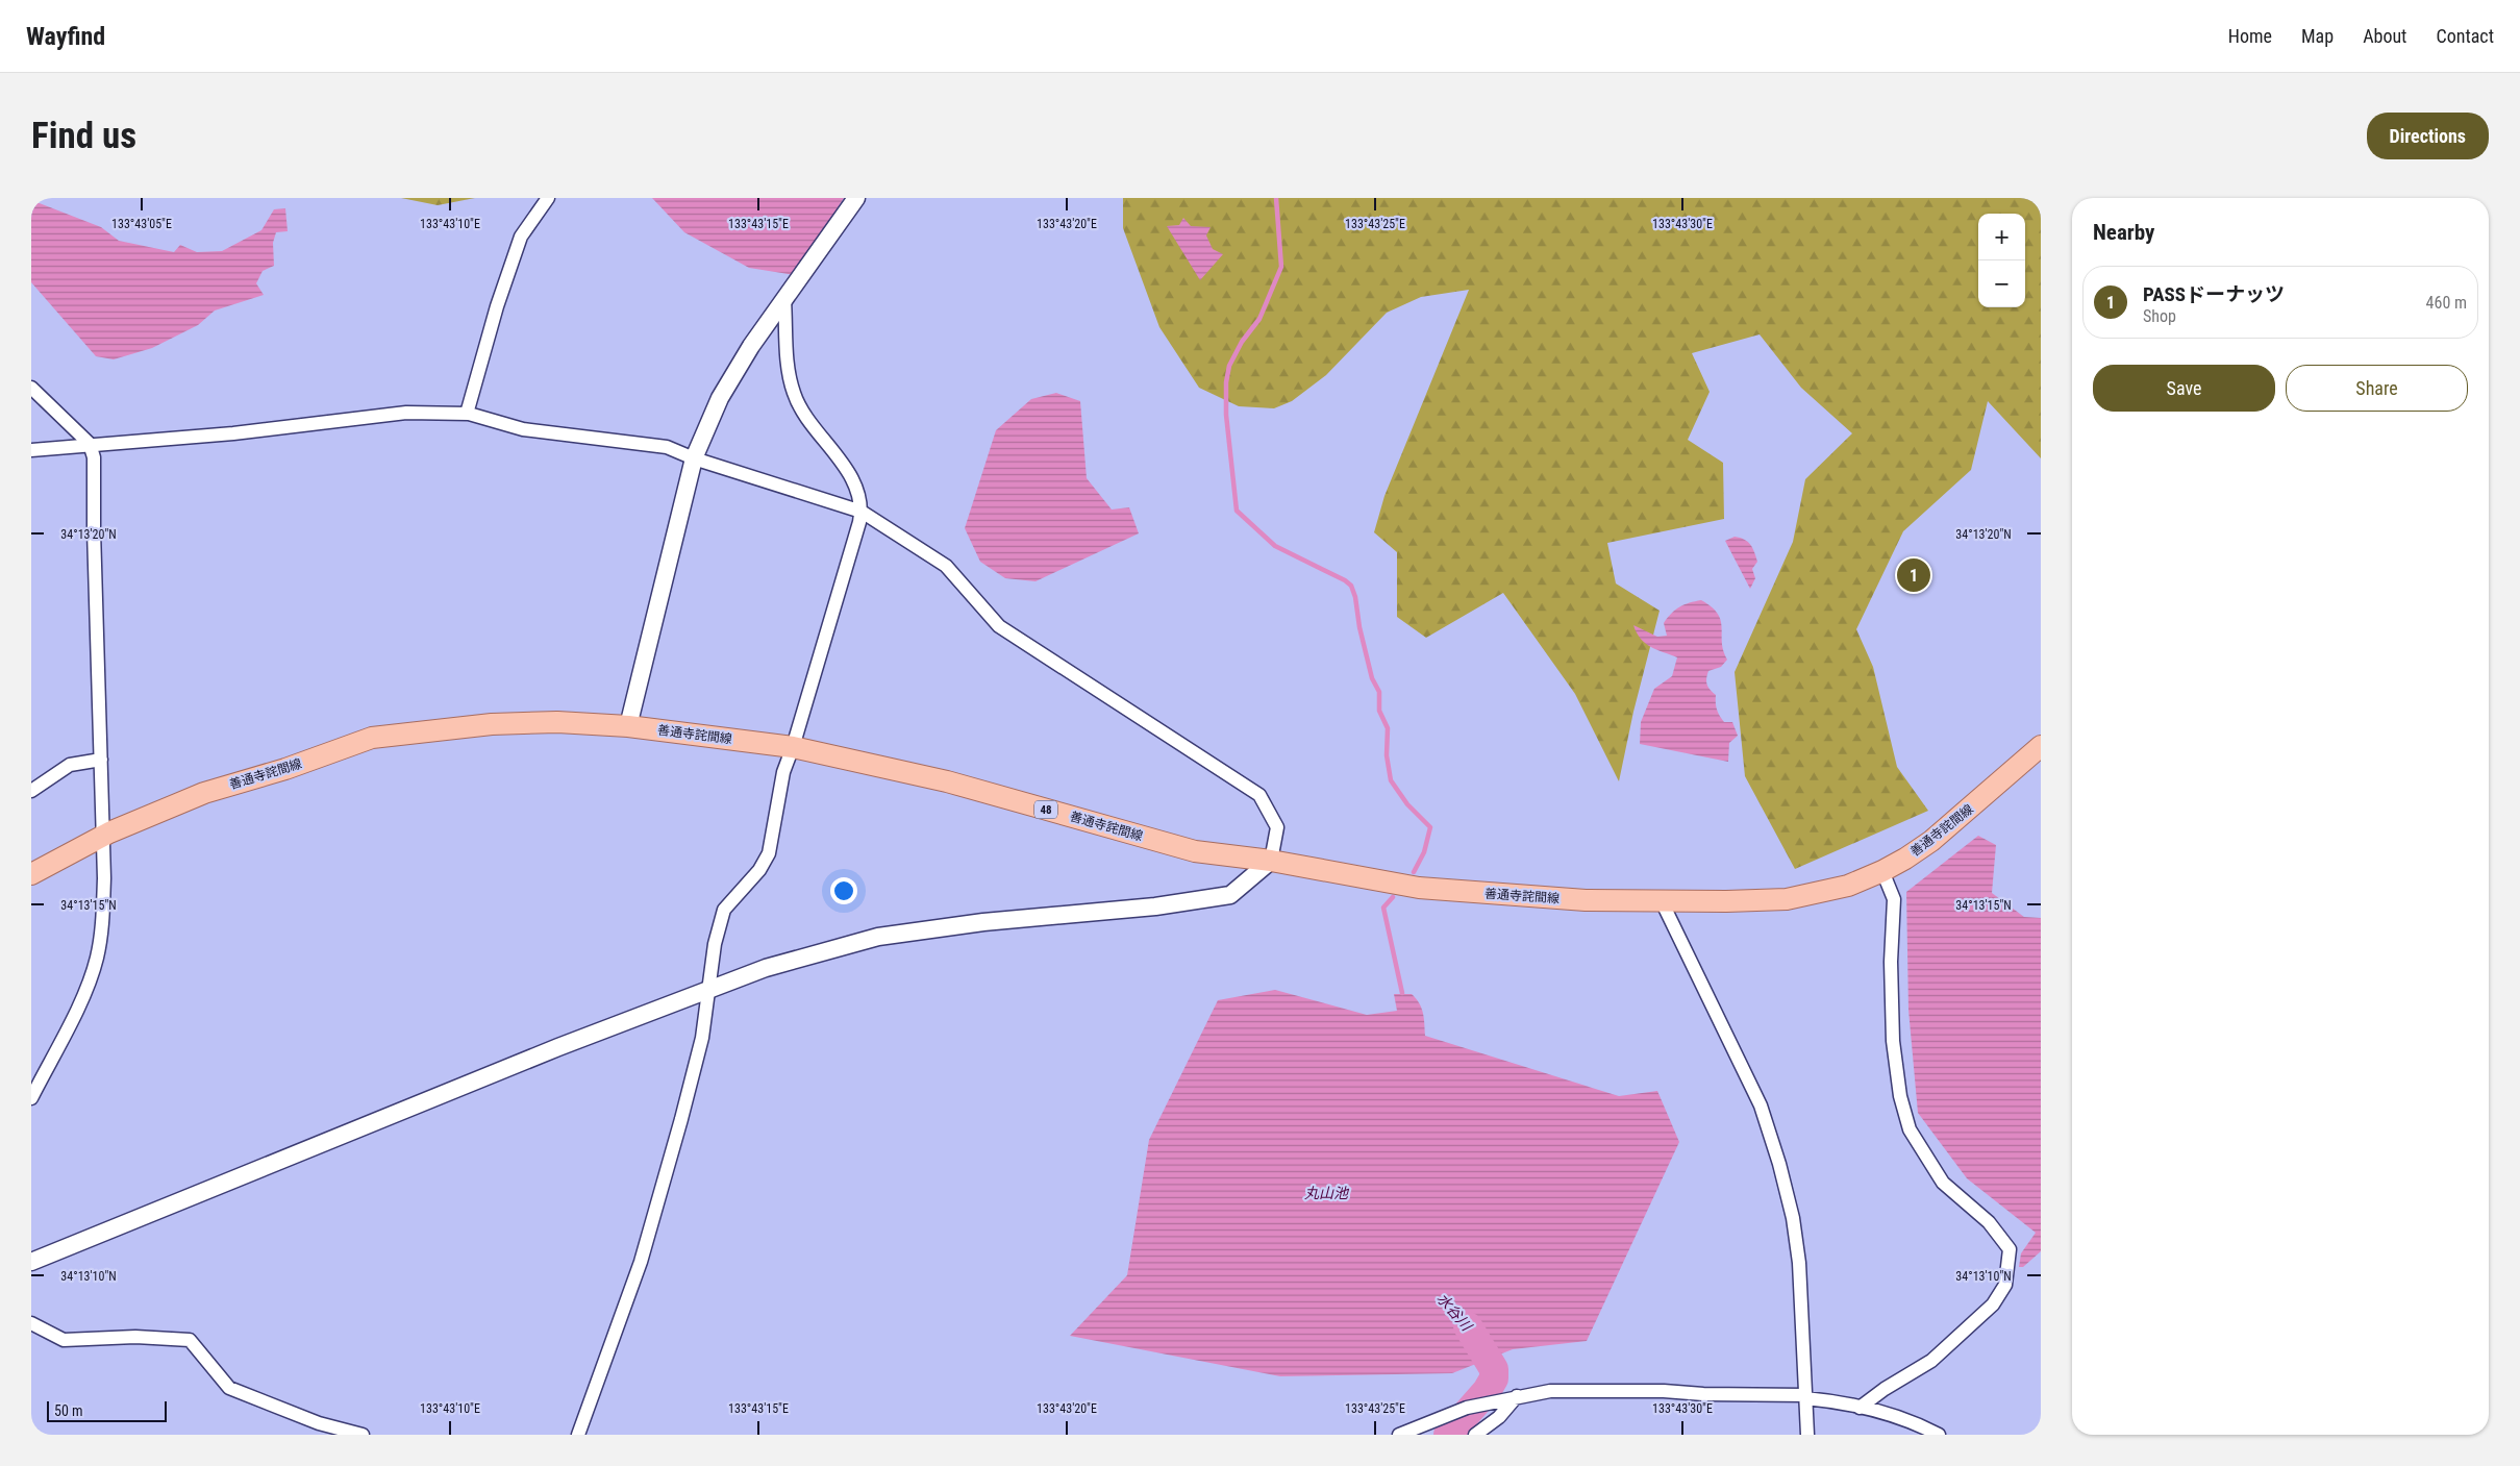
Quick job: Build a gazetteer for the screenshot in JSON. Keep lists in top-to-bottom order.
{
  "streets": {
    "main road": ["善通寺詫間線", "48"]
  },
  "water": ["丸山池", "水谷川"],
  "scale_bar": "50 m",
  "page": {
    "header": "Wayfind",
    "nav": [
      "Home",
      "Map",
      "About",
      "Contact"
    ],
    "buttons": [
      "Directions",
      ["Save", "Share"]
    ],
    "title": "Find us",
    "heading": "Nearby",
    "map_buttons": ["+", "−"],
    "list": [
      {
        "mark": "1",
        "name": "PASSドーナッツ",
        "note": "Shop",
        "value": "460 m"
      }
    ],
    "pins": "1",
    "scale": "50 m"
  },
  "coordinates": [
    "133°43'05\"E",
    "133°43'10\"E",
    "133°43'15\"E",
    "133°43'20\"E",
    "133°43'25\"E",
    "133°43'30\"E",
    "34°13'20\"N",
    "34°13'15\"N",
    "34°13'10\"N"
  ]
}
